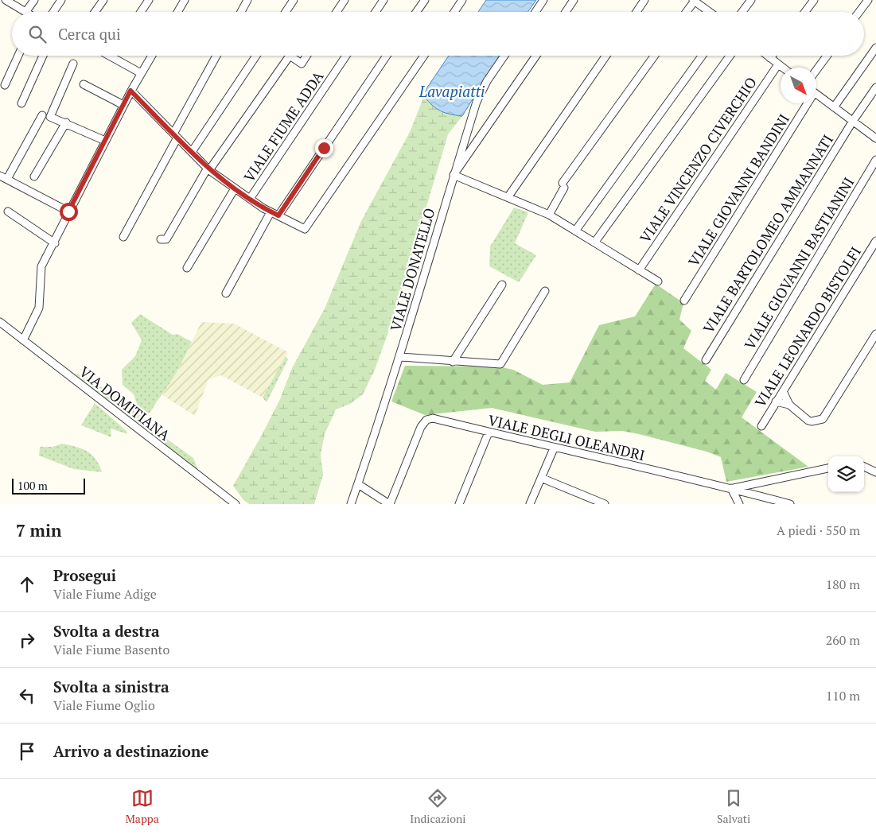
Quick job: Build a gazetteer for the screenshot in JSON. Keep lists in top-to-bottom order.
{
  "streets": {
    "street": [
      "VIALE FIUME ADDA",
      "VIALE VINCENZO CIVERCHIO",
      "VIALE GIOVANNI BANDINI",
      "VIALE BARTOLOMEO AMMANNATI",
      "VIALE GIOVANNI BASTIANINI",
      "VIALE DONATELLO",
      "VIALE LEONARDO BISTOLFI",
      "VIA DOMITIANA",
      "VIALE DEGLI OLEANDRI"
    ]
  },
  "water": ["Lavapiatti"],
  "scale_bar": "100 m",
  "north": "bottom right",
  "page": {
    "search": "Cerca qui",
    "scale": "100 m",
    "heading": ["7 min", "A piedi · 550 m"],
    "list": [
      ["Prosegui", "Viale Fiume Adige", "180 m"],
      ["Svolta a destra", "Viale Fiume Basento", "260 m"],
      ["Svolta a sinistra", "Viale Fiume Oglio", "110 m"],
      "Arrivo a destinazione"
    ],
    "nav": ["Mappa", "Indicazioni", "Salvati"]
  }
}
